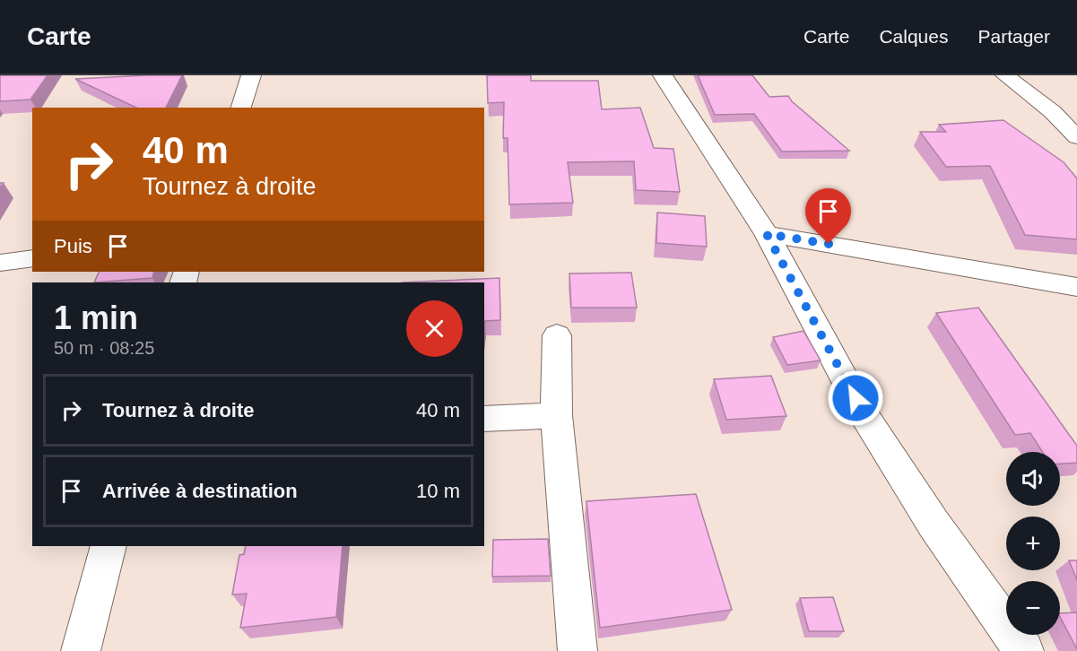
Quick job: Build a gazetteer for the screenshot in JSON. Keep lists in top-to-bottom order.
{
  "page": {
    "header": "Carte",
    "nav": ["Carte", "Calques", "Partager"],
    "turn": ["40 m", "Tournez à droite"],
    "then": "Puis",
    "heading": ["1 min", "50 m · 08:25"],
    "list": [
      {
        "name": "Tournez à droite",
        "value": "40 m"
      },
      {
        "name": "Arrivée à destination",
        "value": "10 m"
      }
    ],
    "map_buttons": ["+", "−"]
  }
}
